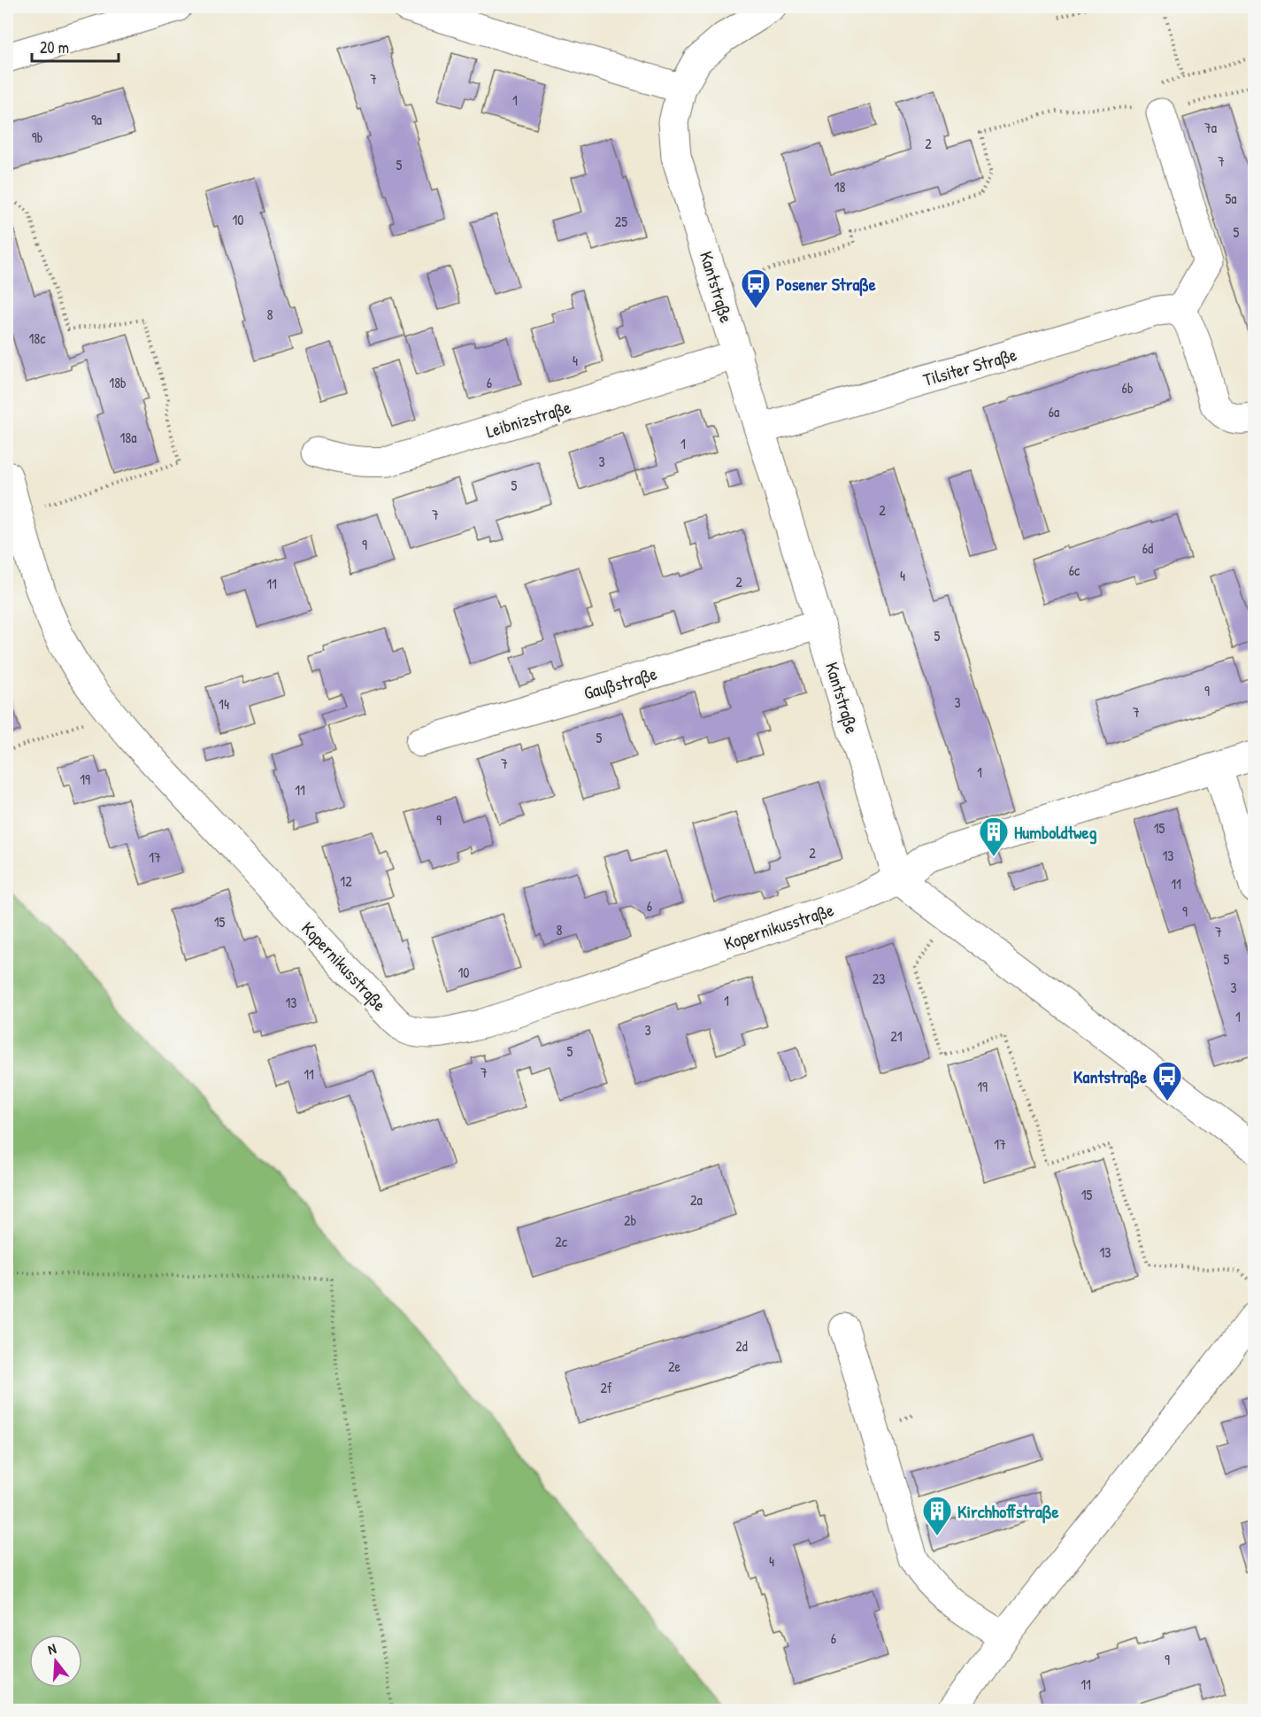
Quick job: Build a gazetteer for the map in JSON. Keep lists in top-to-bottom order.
{
  "streets": {
    "street": [
      "Kantstraße",
      "Tilsiter Straße",
      "Leibnizstraße",
      "Gaußstraße",
      "Kopernikusstraße"
    ]
  },
  "crossings": [
    ["Kantstraße", "Tilsiter Straße"],
    ["Kantstraße", "Leibnizstraße"],
    ["Kantstraße", "Gaußstraße"],
    ["Kantstraße", "Kopernikusstraße"]
  ],
  "places": {
    "bus stop": ["Posener Straße", "Kantstraße"],
    "building": ["Humboldtweg", "Kirchhoffstraße"]
  },
  "house_numbers": [
    "7",
    "1",
    "9a",
    "7a",
    "9b",
    "2",
    "7",
    "5",
    "18",
    "5a",
    "10",
    "25",
    "5",
    "8",
    "18c",
    "4",
    "18b",
    "6",
    "6b",
    "6a",
    "18a",
    "1",
    "3",
    "5",
    "2",
    "7",
    "9",
    "6d",
    "6c",
    "4",
    "2",
    "11",
    "5",
    "9",
    "3",
    "14",
    "7",
    "5",
    "7",
    "1",
    "19",
    "11",
    "9",
    "15",
    "2",
    "13",
    "17",
    "12",
    "11",
    "6",
    "9",
    "15",
    "8",
    "7",
    "5",
    "10",
    "23",
    "3",
    "1",
    "13",
    "1",
    "3",
    "21",
    "5",
    "7",
    "11",
    "19",
    "17",
    "15",
    "2a",
    "2b",
    "2c",
    "13",
    "2d",
    "2e",
    "2f",
    "4",
    "6",
    "9",
    "11"
  ],
  "scale_bar": "20 m",
  "north": "top"
}
